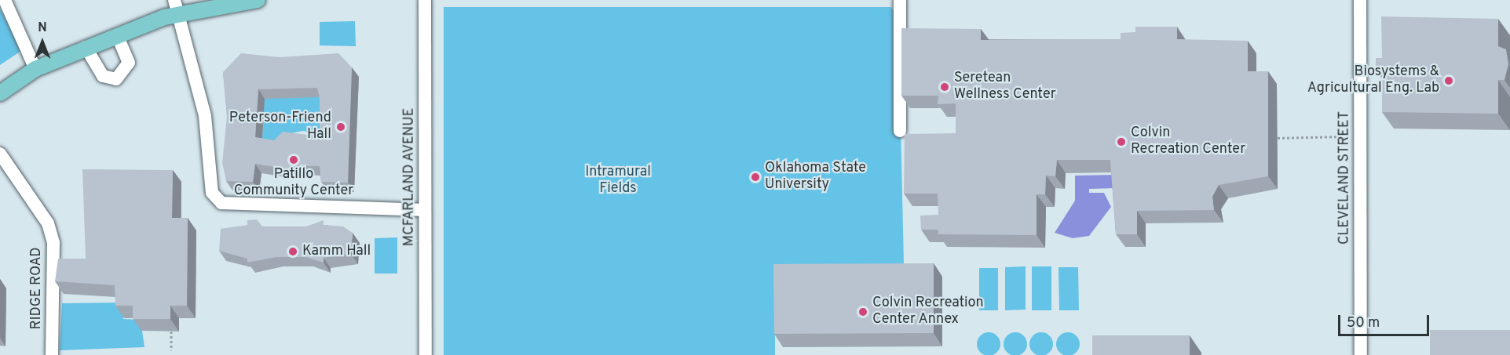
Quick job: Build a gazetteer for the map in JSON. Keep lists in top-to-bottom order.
{
  "streets": {
    "street": ["MCFARLAND AVENUE", "CLEVELAND STREET", "RIDGE ROAD"]
  },
  "parks": ["Intramural Fields"],
  "places": [
    "Biosystems & Agricultural Eng. Lab",
    "Seretean Wellness Center",
    "Peterson-Friend Hall",
    "Colvin Recreation Center",
    "Patillo Community Center",
    "Oklahoma State University",
    "Kamm Hall",
    "Colvin Recreation Center Annex"
  ],
  "scale_bar": "50 m",
  "north": "top"
}
